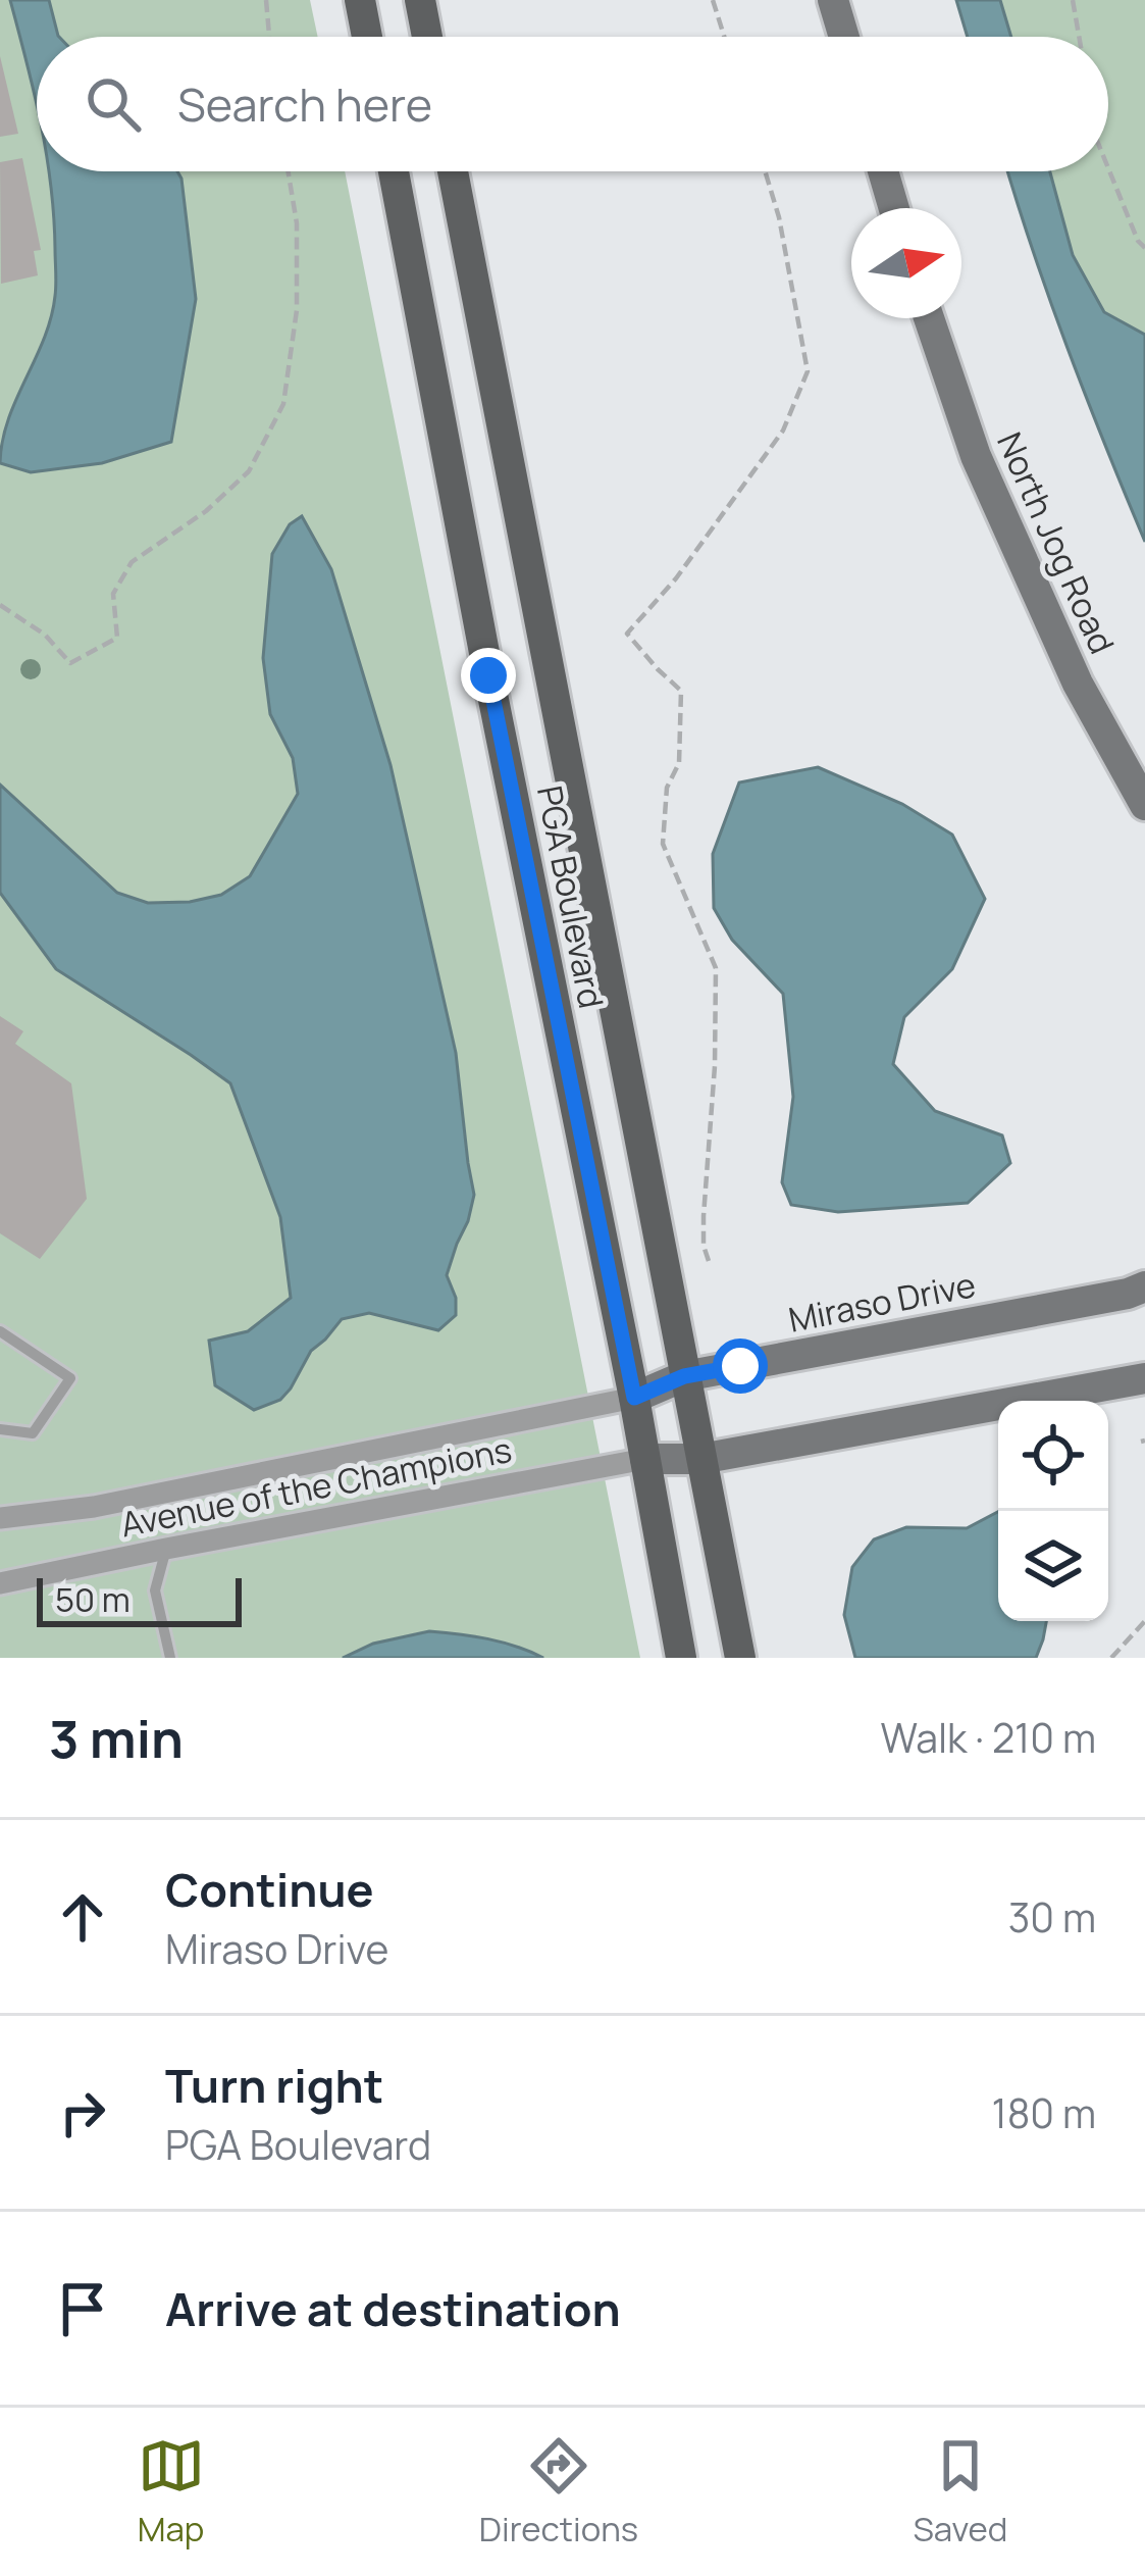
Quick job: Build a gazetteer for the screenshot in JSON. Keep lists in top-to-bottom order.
{
  "streets": {
    "main road": ["PGA Boulevard"],
    "street": ["North Jog Road", "Miraso Drive", "Avenue of the Champions"]
  },
  "crossings": [
    ["PGA Boulevard", "Miraso Drive"],
    ["PGA Boulevard", "Avenue of the Champions"],
    ["Miraso Drive", "Avenue of the Champions"]
  ],
  "scale_bar": "50 m",
  "north": "right",
  "page": {
    "search": "Search here",
    "scale": "50 m",
    "heading": ["3 min", "Walk · 210 m"],
    "list": [
      ["Continue", "Miraso Drive", "30 m"],
      ["Turn right", "PGA Boulevard", "180 m"],
      "Arrive at destination"
    ],
    "nav": ["Map", "Directions", "Saved"]
  }
}
